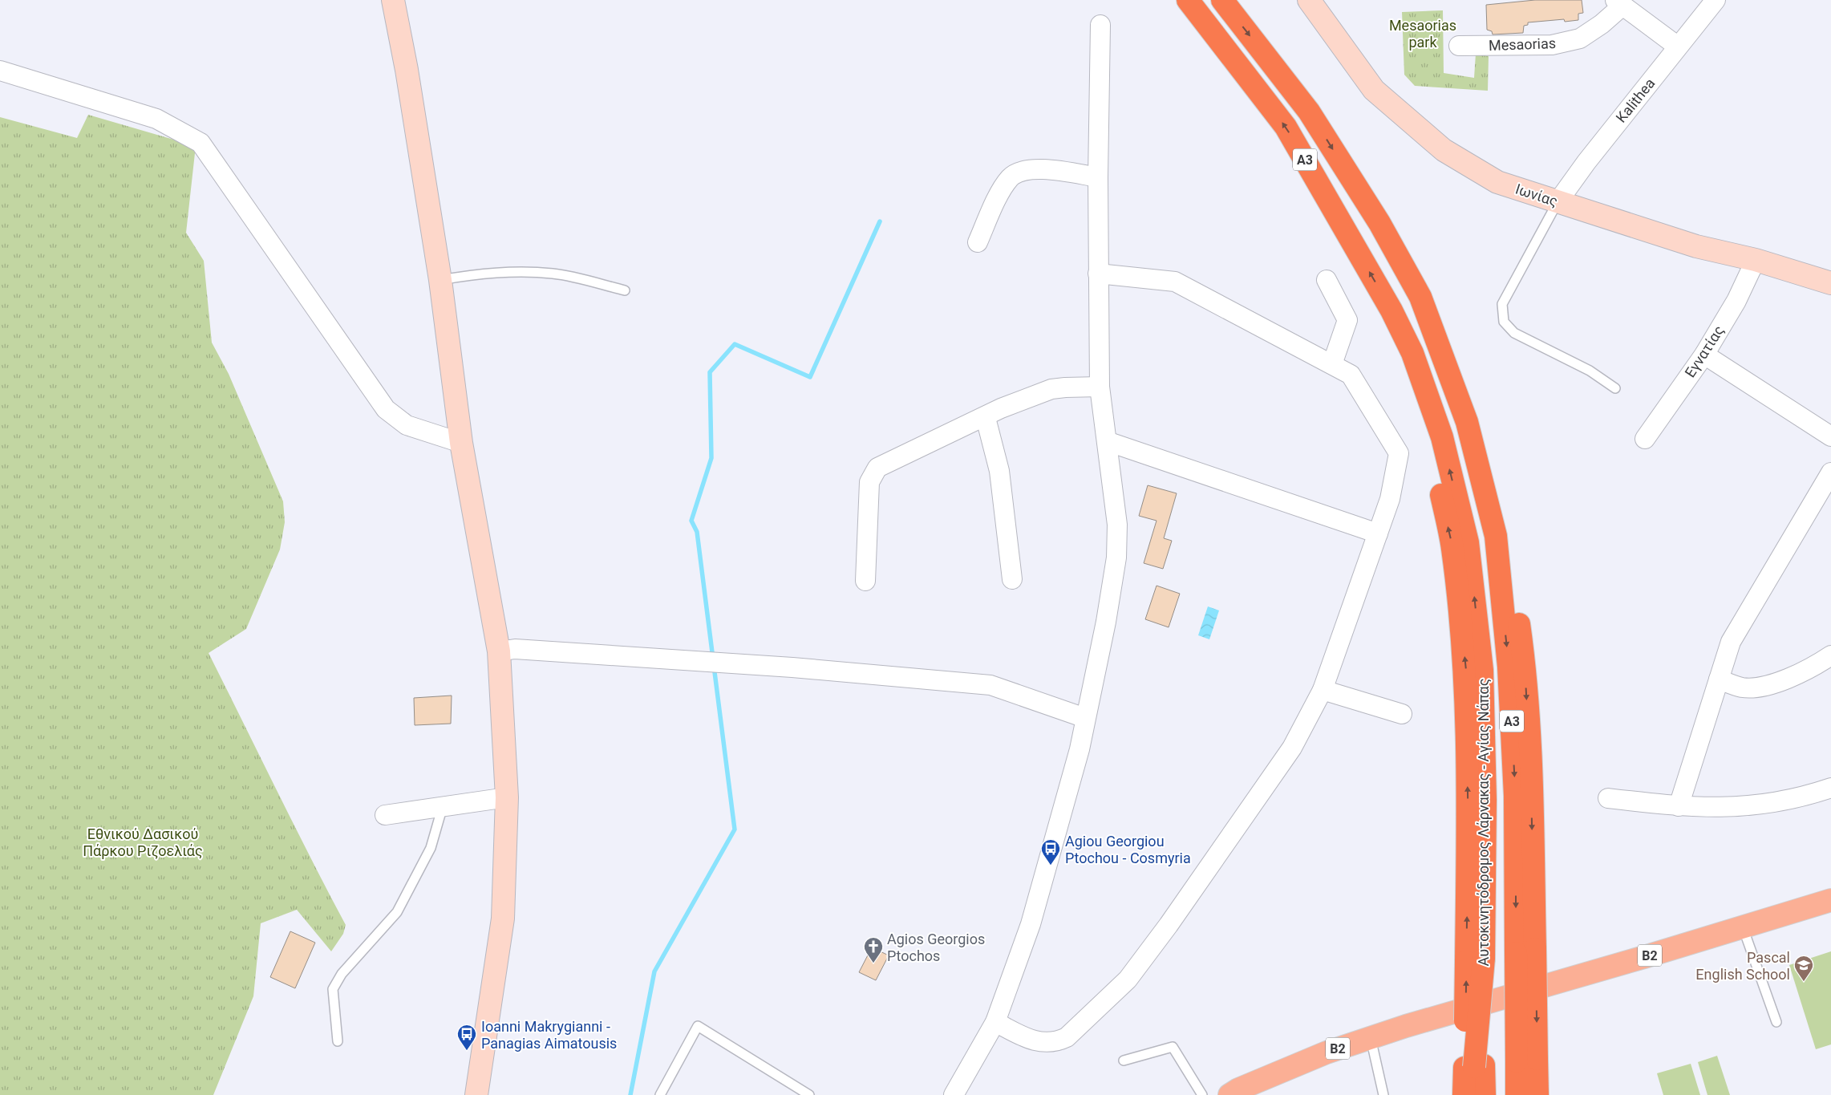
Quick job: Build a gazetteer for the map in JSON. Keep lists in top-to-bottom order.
{
  "streets": {
    "highway": ["A3", "Αυτοκινητόδρομος Λάρνακας - Αγίας Νάπας"],
    "main road": ["Ιωνίας", "B2"],
    "street": ["Mesaorias", "Kalithea", "Εγνατίας"]
  },
  "crossings": [
    ["Mesaorias", "Kalithea"],
    ["Kalithea", "Ιωνίας"],
    ["Ιωνίας", "Εγνατίας"]
  ],
  "parks": ["Mesaorias park", "Εθνικού Δασικού Πάρκου Ριζοελιάς"],
  "places": {
    "bus stop": ["Agiou Georgiou Ptochou - Cosmyria", "Ioanni Makrygianni - Panagias Aimatousis"],
    "church": ["Agios Georgios Ptochos"],
    "school or university": ["Pascal English School"]
  }
}
